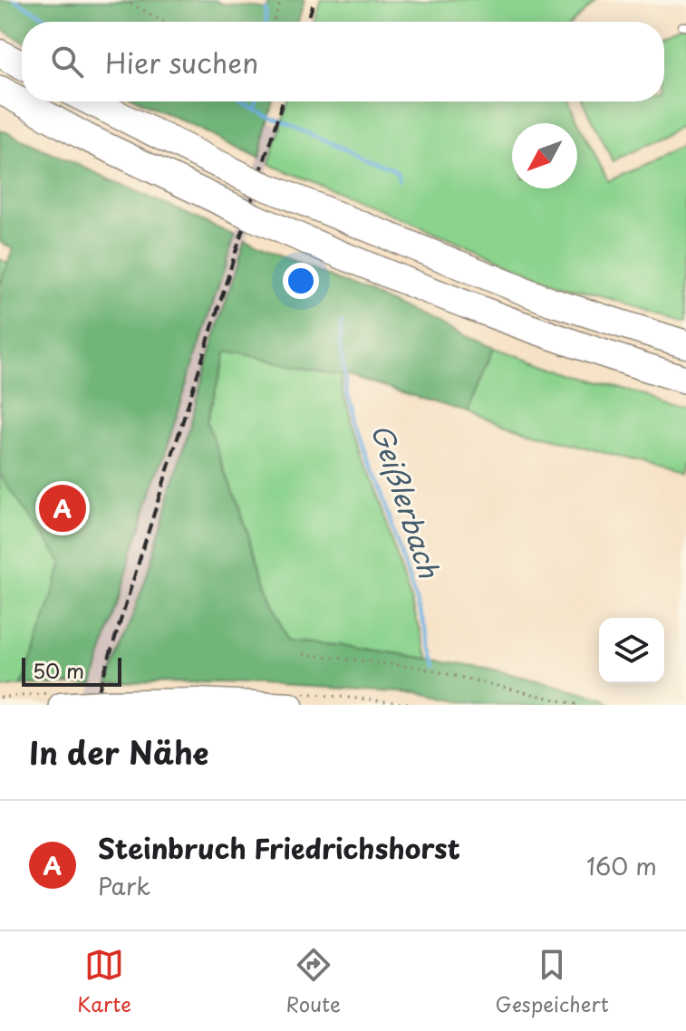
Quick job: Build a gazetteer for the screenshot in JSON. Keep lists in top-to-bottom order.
{
  "water": ["Geißlerbach"],
  "scale_bar": "50 m",
  "north": "bottom left",
  "page": {
    "search": "Hier suchen",
    "pins": "A",
    "scale": "50 m",
    "heading": "In der Nähe",
    "list": [
      {
        "mark": "A",
        "name": "Steinbruch Friedrichshorst",
        "note": "Park",
        "value": "160 m"
      }
    ],
    "nav": ["Karte", "Route", "Gespeichert"]
  }
}
